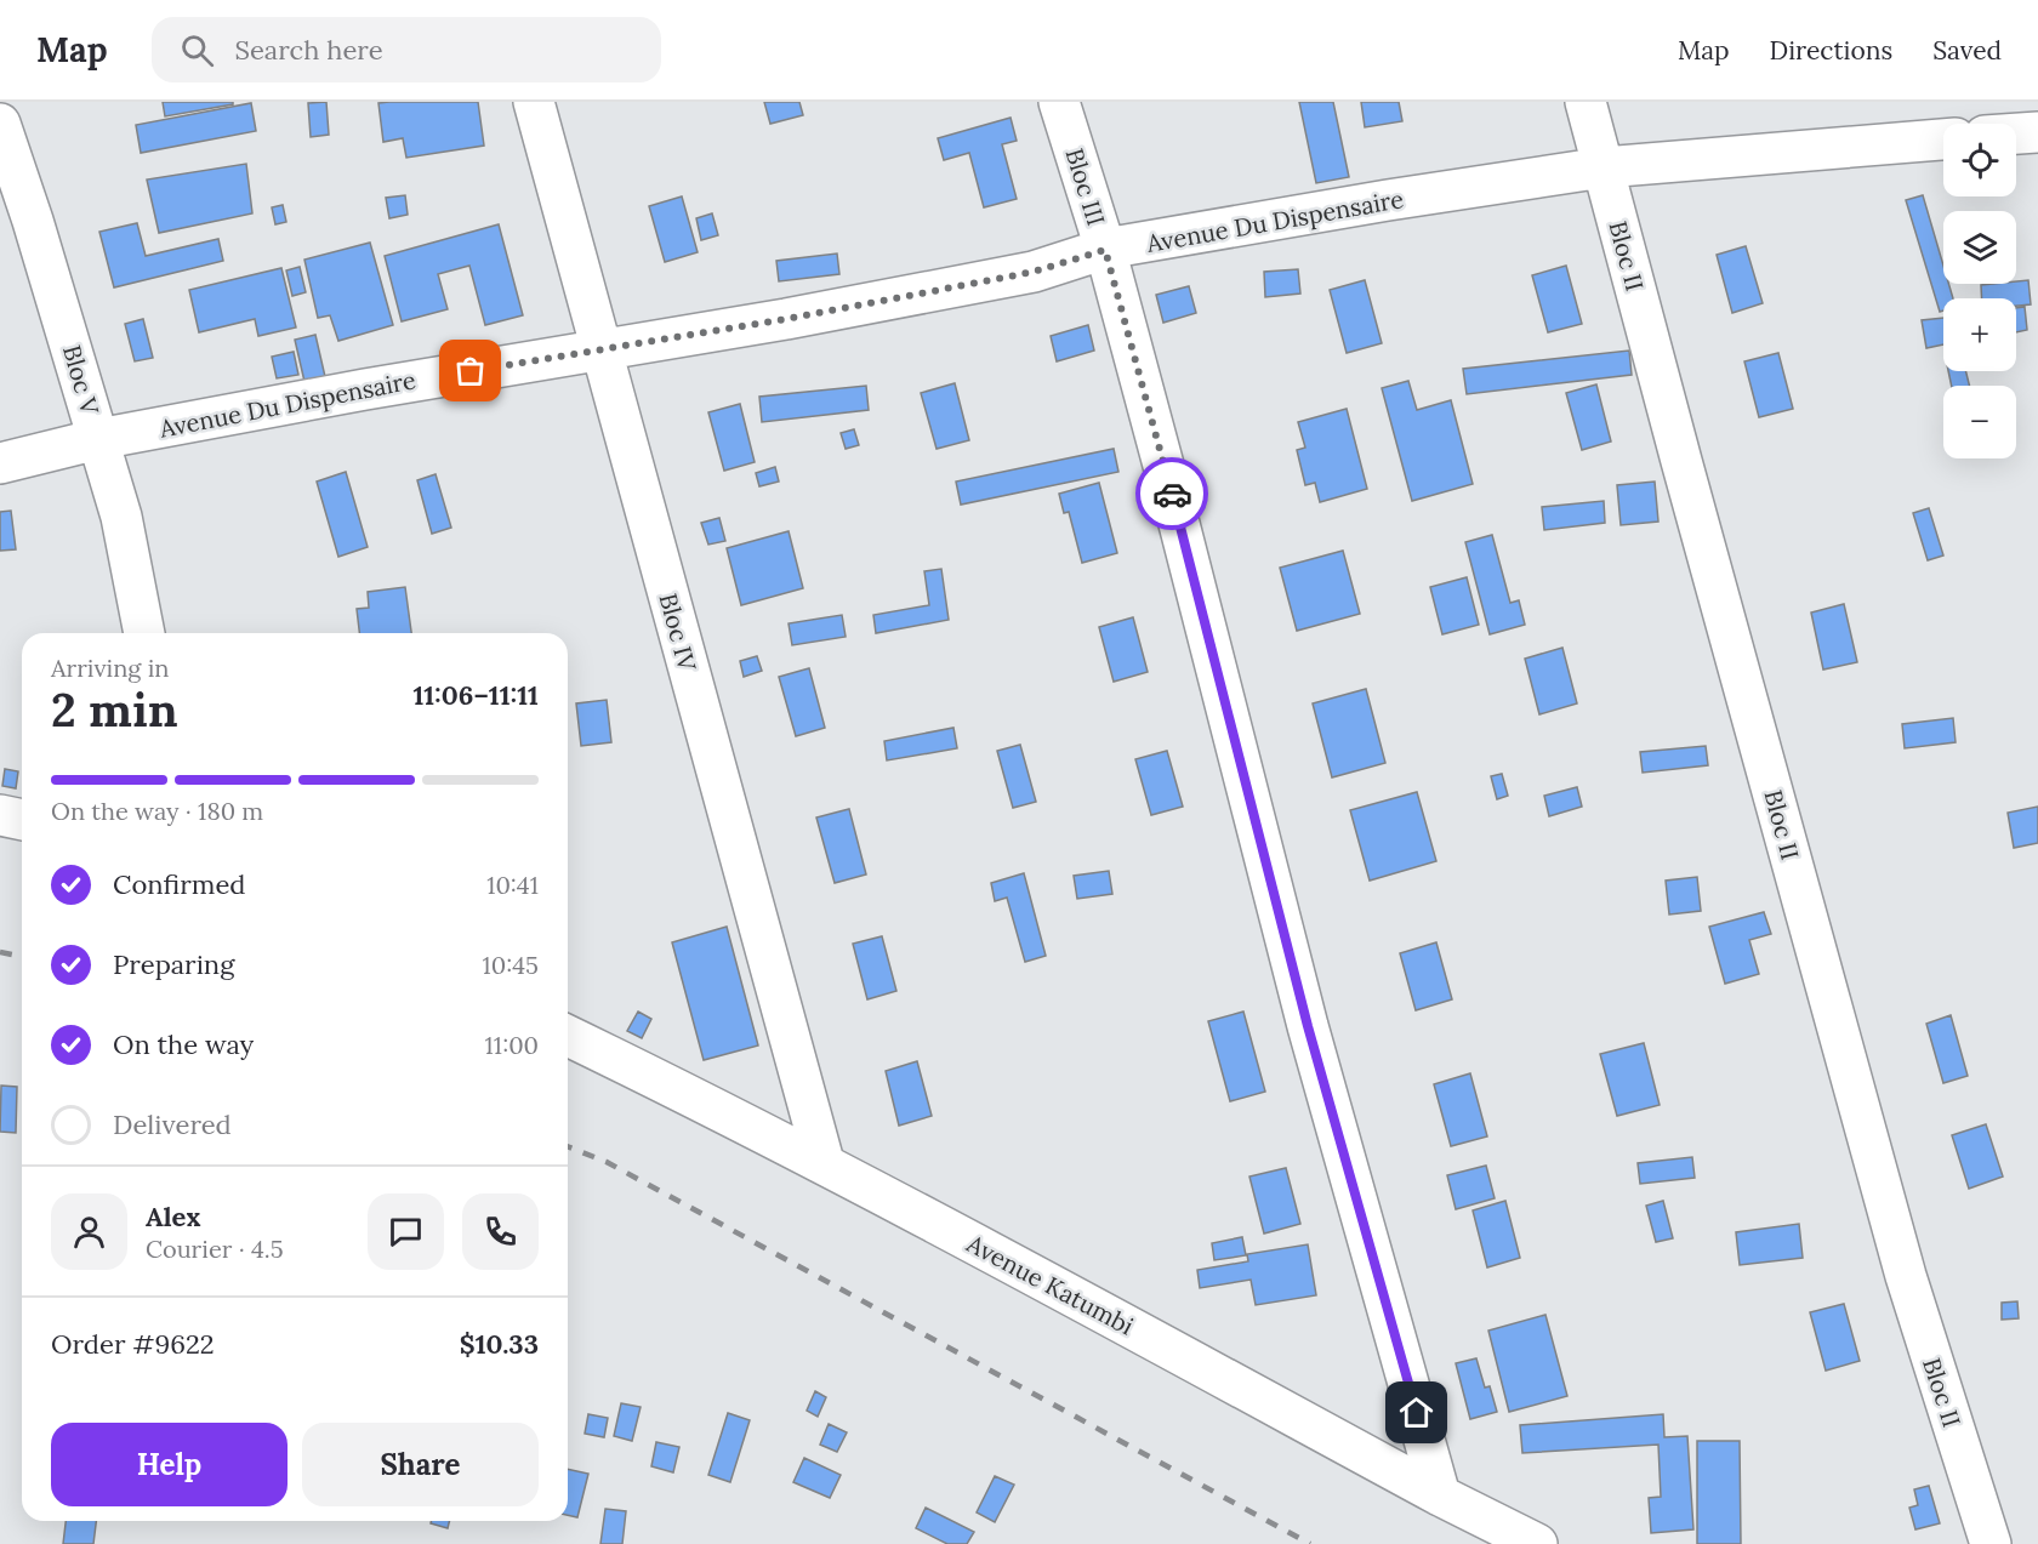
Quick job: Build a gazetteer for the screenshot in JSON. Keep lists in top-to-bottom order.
{
  "streets": {
    "street": [
      "Bloc III",
      "Avenue Du Dispensaire",
      "Bloc II",
      "Bloc V",
      "Bloc IV",
      "Avenue Katumbi"
    ]
  },
  "crossings": [
    ["Bloc III", "Avenue Du Dispensaire"],
    ["Bloc III", "Avenue Katumbi"],
    ["Avenue Du Dispensaire", "Bloc II"],
    ["Avenue Du Dispensaire", "Bloc V"],
    ["Avenue Du Dispensaire", "Bloc IV"],
    ["Bloc IV", "Avenue Katumbi"]
  ],
  "page": {
    "header": "Map",
    "search": "Search here",
    "nav": ["Map", "Directions", "Saved"],
    "map_buttons": ["+", "−"],
    "heading": ["2 min", "Arriving in", "11:06–11:11"],
    "panel": [
      "Alex",
      "Courier · 4.5",
      "Order #9622",
      "$10.33"
    ],
    "bar": "On the way · 180 m",
    "list": [
      ["Confirmed", "10:41"],
      ["Preparing", "10:45"],
      ["On the way", "11:00"],
      "Delivered"
    ],
    "buttons": ["Help", "Share"]
  }
}
